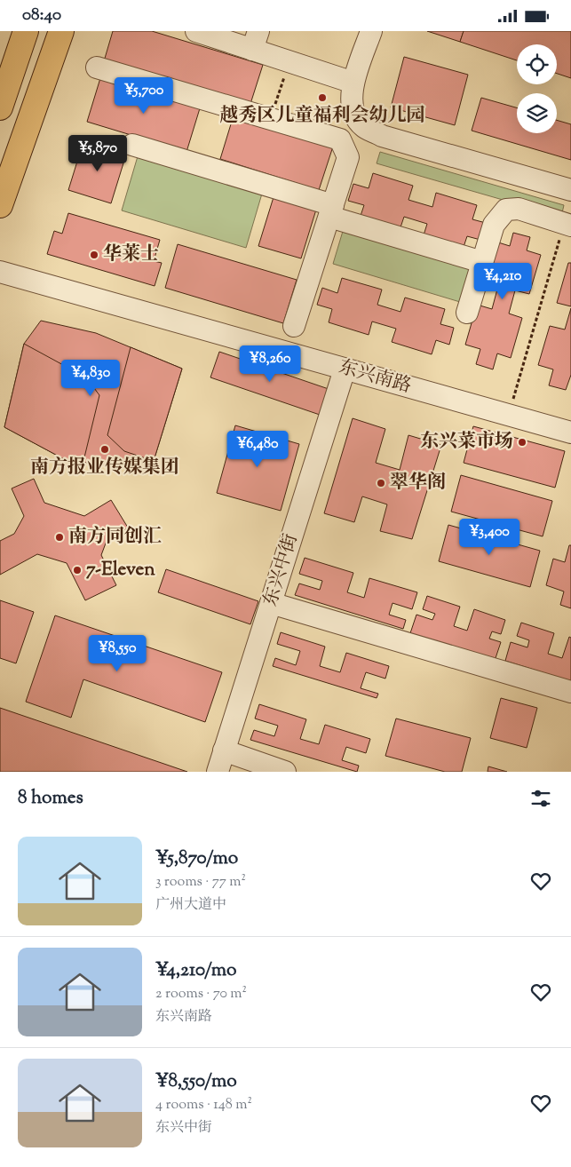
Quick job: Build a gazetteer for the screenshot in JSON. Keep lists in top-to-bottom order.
{
  "streets": {
    "street": ["东兴南路", "东兴中街"]
  },
  "crossings": [
    ["东兴南路", "东兴中街"]
  ],
  "places": [
    "越秀区儿童福利会幼儿园",
    "华莱士",
    "东兴菜市场",
    "南方报业传媒集团",
    "翠华阁",
    "南方同创汇",
    "7-Eleven"
  ],
  "page": {
    "status": "08:40",
    "price": [
      "¥5,700",
      "¥5,870",
      "¥4,210",
      "¥8,260",
      "¥4,830",
      "¥6,480",
      "¥3,400",
      "¥8,550"
    ],
    "heading": "8 homes",
    "list": [
      {
        "name": "¥5,870/mo",
        "note": "3 rooms · 77 m² · 广州大道中"
      },
      {
        "name": "¥4,210/mo",
        "note": "2 rooms · 70 m² · 东兴南路"
      },
      {
        "name": "¥8,550/mo",
        "note": "4 rooms · 148 m² · 东兴中街"
      }
    ]
  }
}
